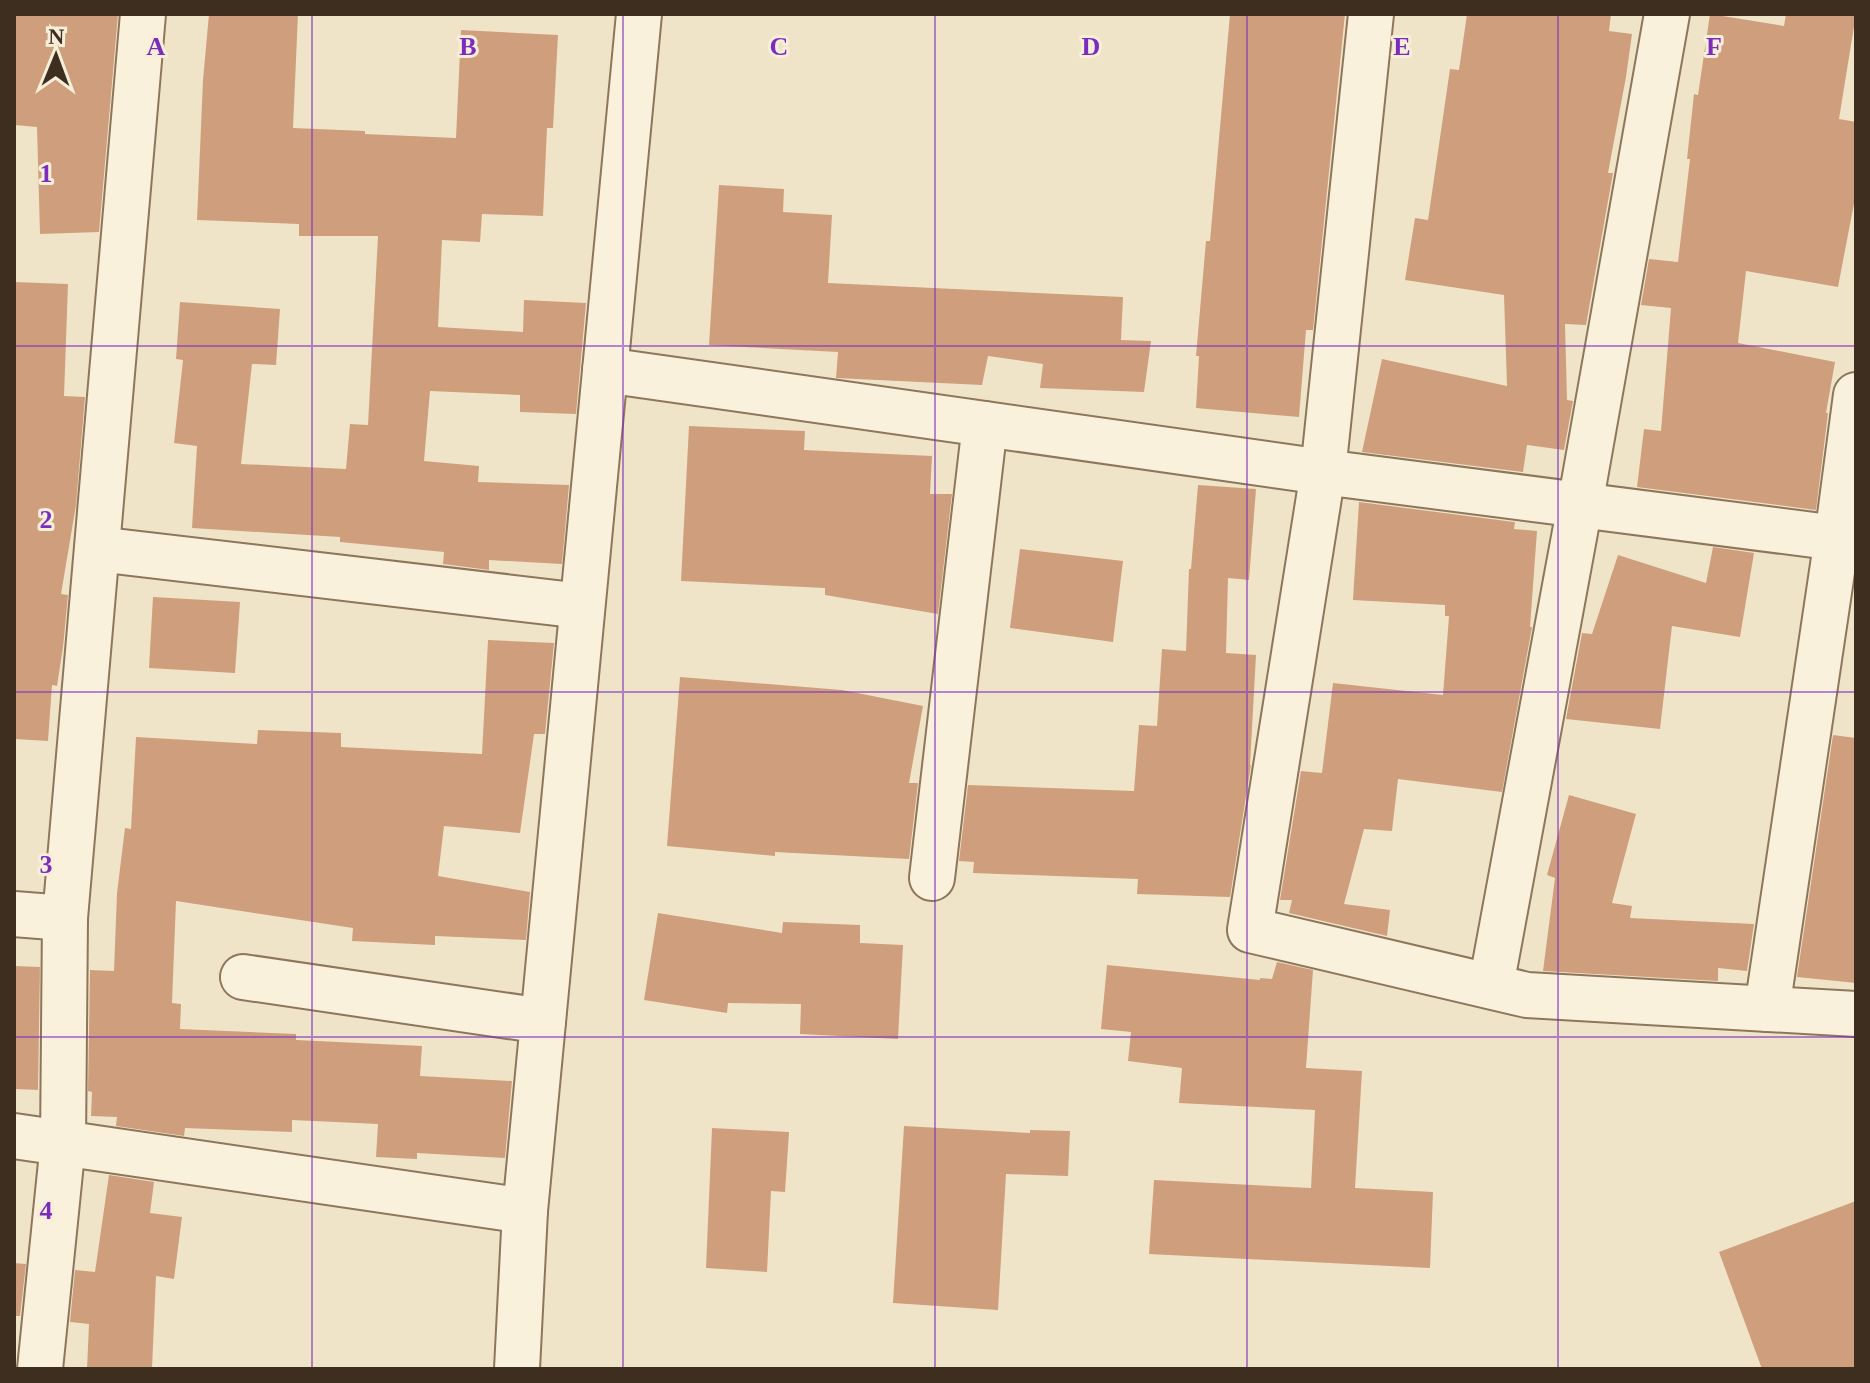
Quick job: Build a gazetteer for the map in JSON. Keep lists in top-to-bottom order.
{
  "north": "top",
  "grid": {
    "columns": [
      "A",
      "B",
      "C",
      "D",
      "E",
      "F"
    ],
    "rows": [
      "1",
      "2",
      "3",
      "4"
    ]
  }
}
